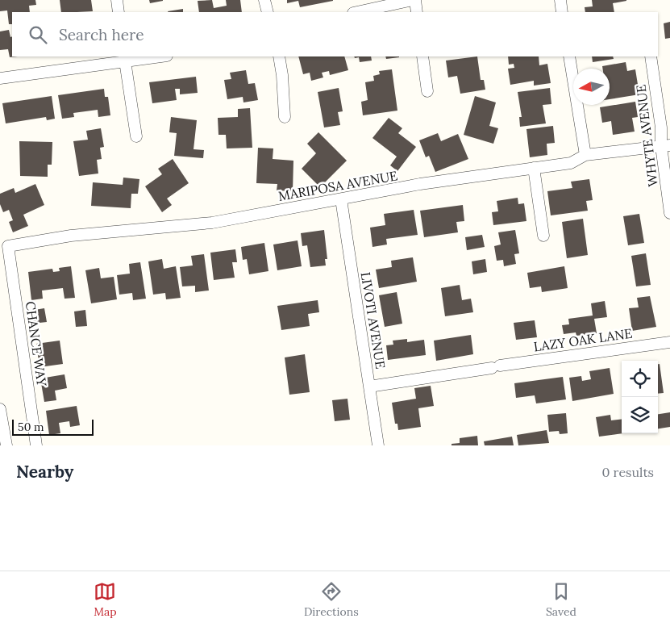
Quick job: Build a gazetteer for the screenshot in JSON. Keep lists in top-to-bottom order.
{
  "streets": {
    "street": [
      "WHYTE AVENUE",
      "MARIPOSA AVENUE",
      "LIVOTI AVENUE",
      "LAZY OAK LANE",
      "CHANCE WAY"
    ]
  },
  "crossings": [
    ["WHYTE AVENUE", "MARIPOSA AVENUE"],
    ["MARIPOSA AVENUE", "LIVOTI AVENUE"],
    ["MARIPOSA AVENUE", "CHANCE WAY"],
    ["LIVOTI AVENUE", "LAZY OAK LANE"]
  ],
  "scale_bar": "50 m",
  "north": "left",
  "page": {
    "search": "Search here",
    "scale": "50 m",
    "heading": ["Nearby", "0 results"],
    "nav": ["Map", "Directions", "Saved"]
  }
}
